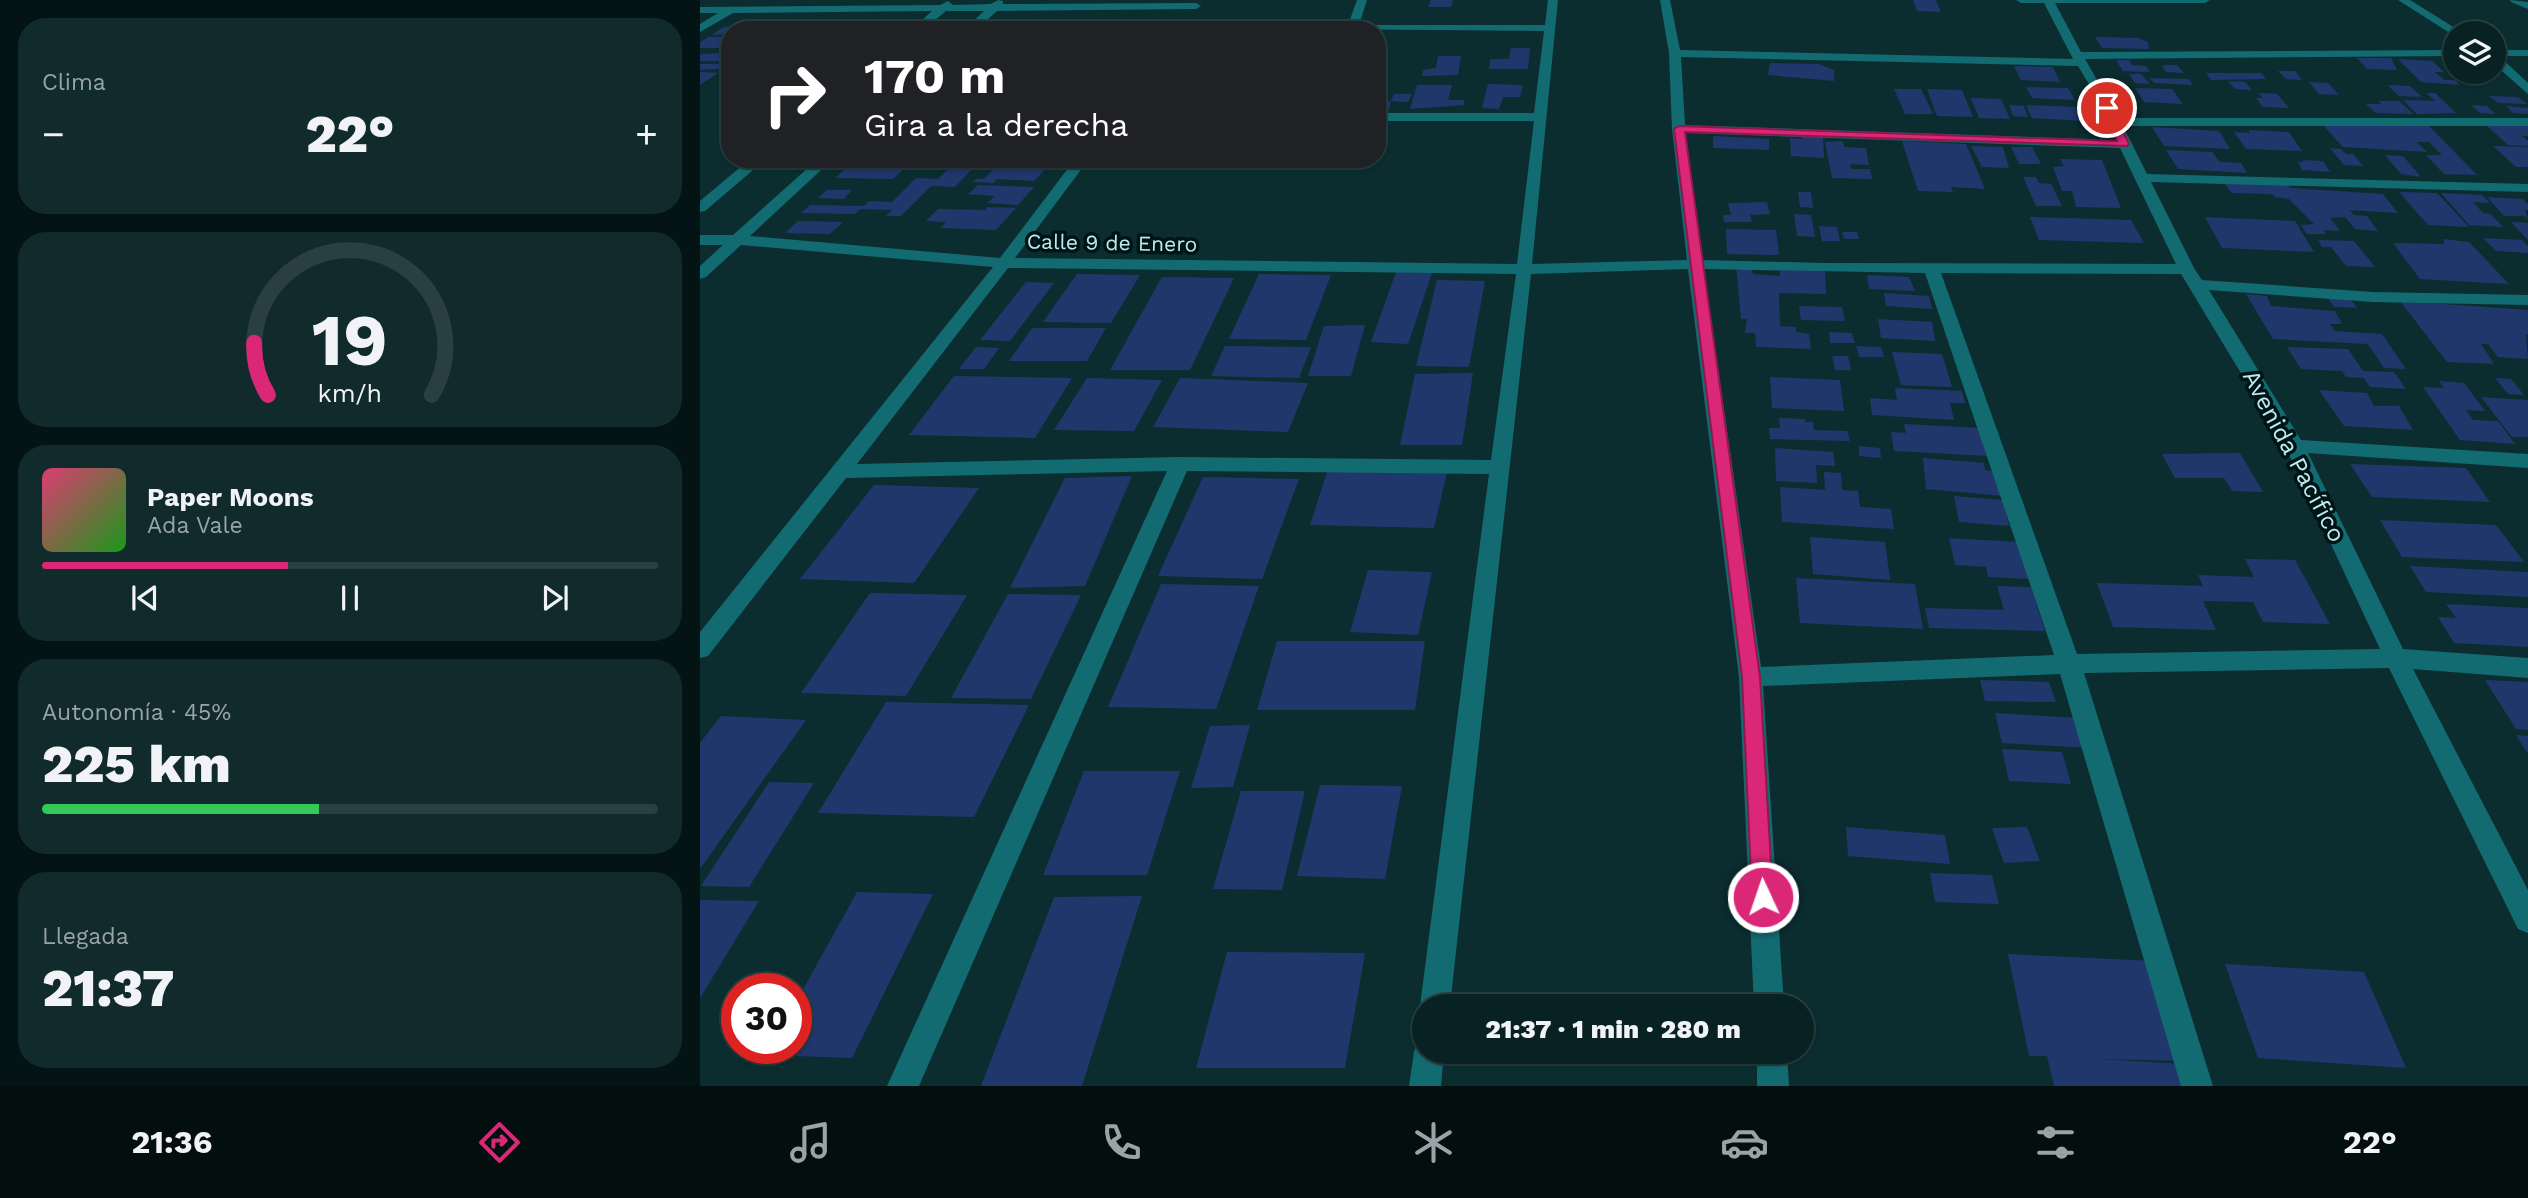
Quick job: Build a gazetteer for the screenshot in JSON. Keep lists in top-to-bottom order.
{
  "streets": {
    "street": ["Calle 9 de Enero", "Avenida Pacífico"]
  },
  "crossings": [
    ["Calle 9 de Enero", "Avenida Pacífico"]
  ],
  "page": {
    "tile": [
      "Clima",
      ["Autonomía · 45%", "225 km"],
      ["Llegada", "21:37"]
    ],
    "turn": ["170 m", "Gira a la derecha"],
    "heat": ["−", "22°", "+"],
    "song": ["Paper Moons", "Ada Vale"],
    "limit": "30",
    "trip": "21:37 · 1 min · 280 m",
    "tabs": ["21:36", "22°"],
    "gauge": ["19", "km/h"]
  }
}
